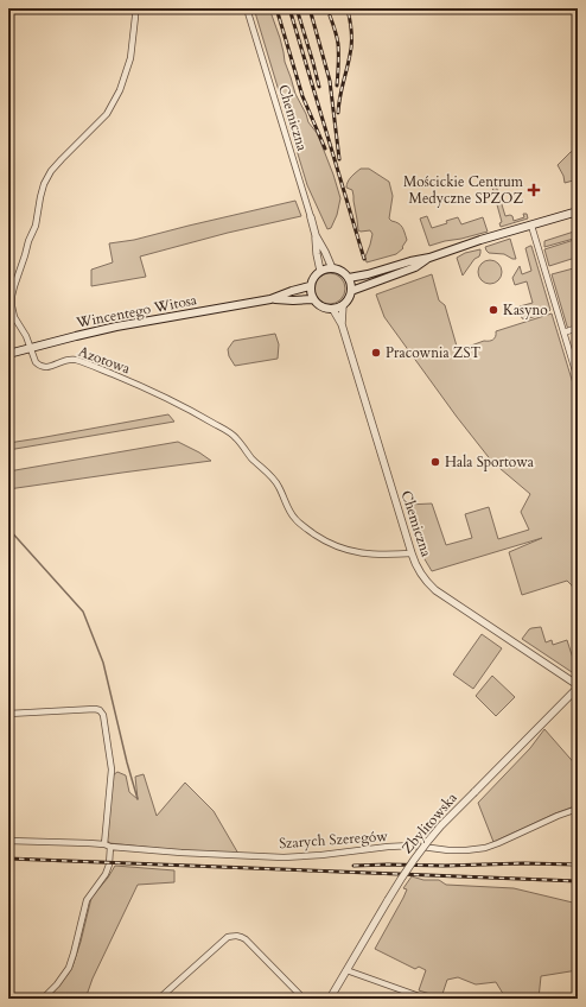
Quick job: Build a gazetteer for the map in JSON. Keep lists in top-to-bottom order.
{
  "streets": {
    "main road": ["Wincentego Witosa"],
    "street": [
      "Chemiczna",
      "Azotowa",
      "Zbylitowska",
      "Szarych Szeregów"
    ]
  },
  "crossings": [
    ["Chemiczna", "Wincentego Witosa"],
    ["Chemiczna", "Azotowa"],
    ["Chemiczna", "Zbylitowska"],
    ["Wincentego Witosa", "Azotowa"]
  ],
  "places": {
    "health": ["Mościckie Centrum Medyczne SPZOZ"],
    "other": ["Kasyno", "Pracownia ZST", "Hala Sportowa"]
  }
}
